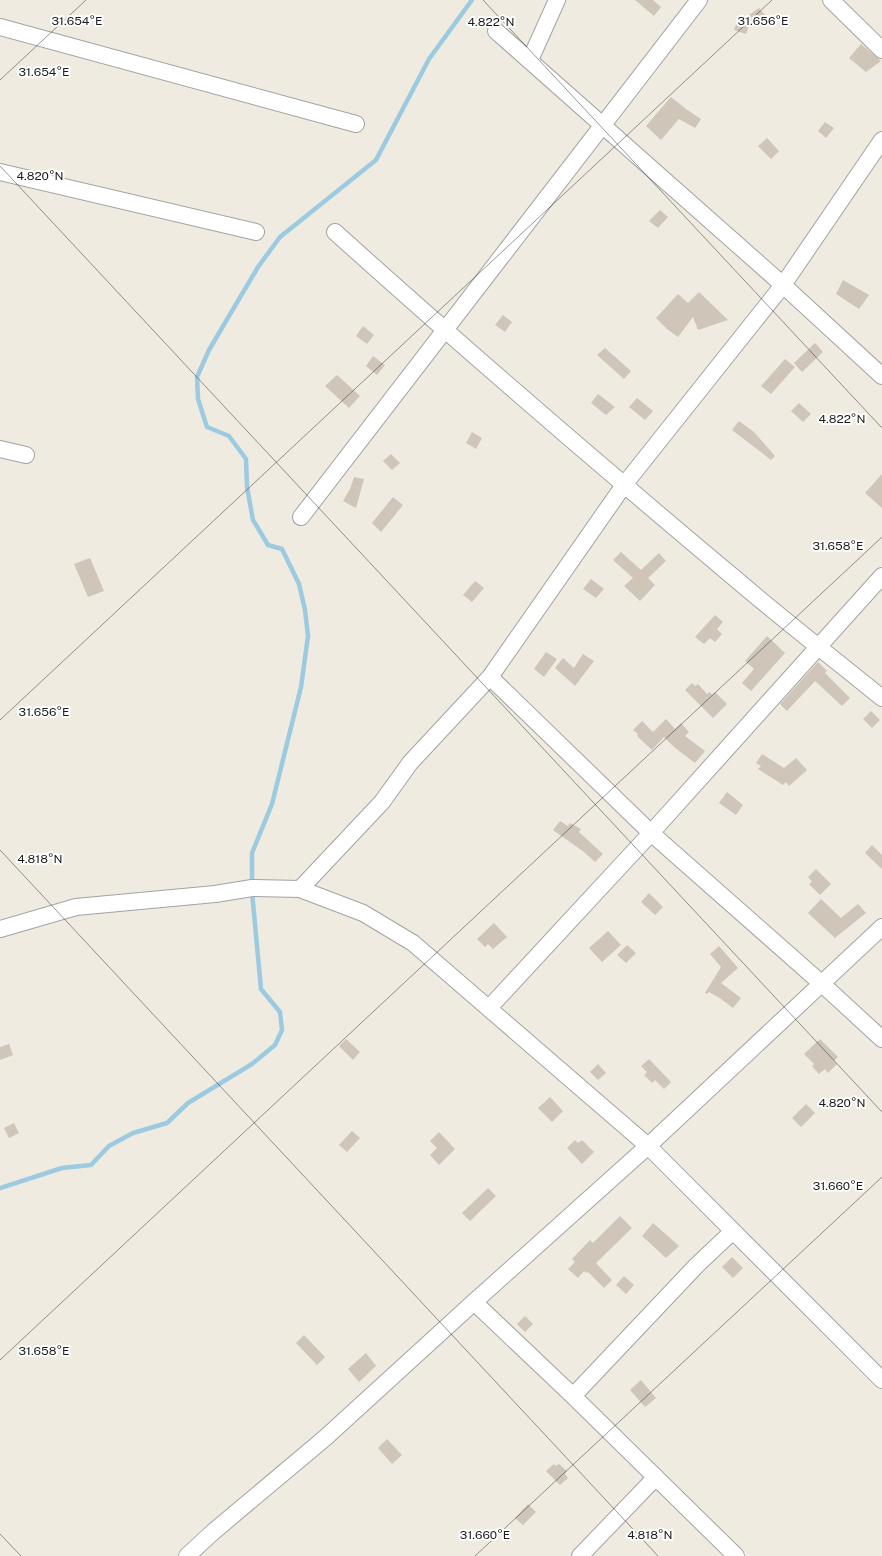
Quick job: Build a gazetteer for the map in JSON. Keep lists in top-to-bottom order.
{
  "coordinates": [
    "31.654°E",
    "31.656°E",
    "4.822°N",
    "4.820°N",
    "31.658°E",
    "4.818°N",
    "31.660°E"
  ]
}
